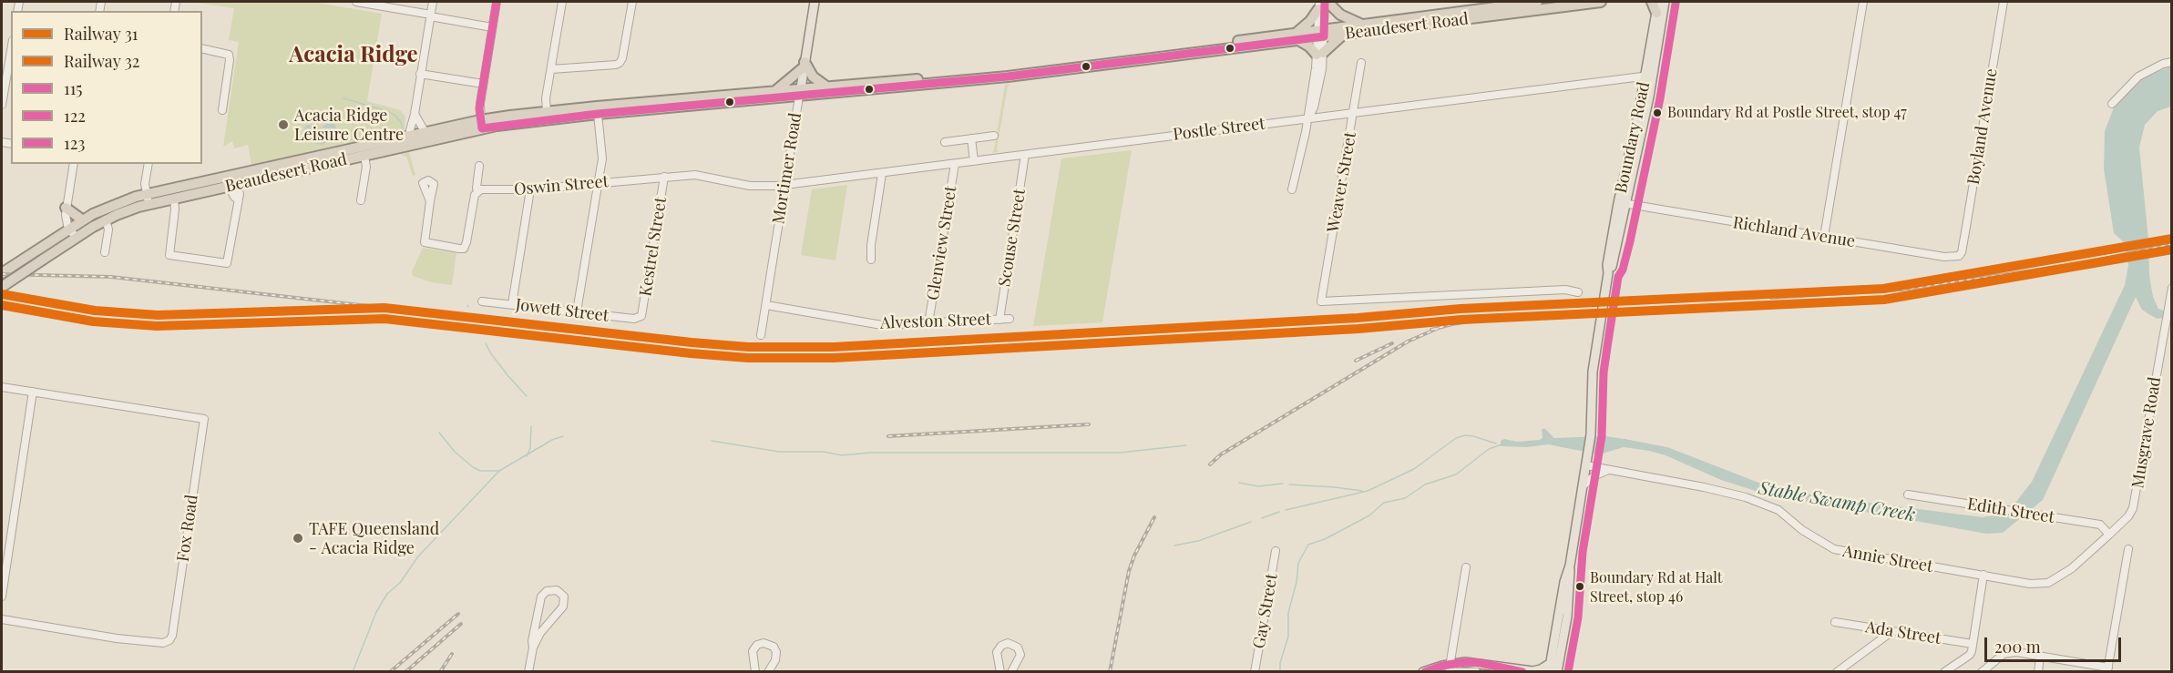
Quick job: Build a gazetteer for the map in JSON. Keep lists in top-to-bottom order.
{
  "streets": {
    "highway": ["Beaudesert Road"],
    "main road": ["Boundary Road", "Mortimer Road"],
    "street": [
      "Boyland Avenue",
      "Postle Street",
      "Weaver Street",
      "Oswin Street",
      "Richland Avenue",
      "Scouse Street",
      "Glenview Street",
      "Kestrel Street",
      "Jowett Street",
      "Alveston Street",
      "Musgrave Road",
      "Edith Street",
      "Fox Road",
      "Annie Street",
      "Gay Street",
      "Ada Street"
    ]
  },
  "crossings": [
    ["Beaudesert Road", "Mortimer Road"],
    ["Boyland Avenue", "Richland Avenue"],
    ["Postle Street", "Boundary Road"],
    ["Postle Street", "Mortimer Road"],
    ["Postle Street", "Weaver Street"],
    ["Postle Street", "Oswin Street"],
    ["Postle Street", "Scouse Street"],
    ["Postle Street", "Glenview Street"],
    ["Boundary Road", "Richland Avenue"],
    ["Boundary Road", "Annie Street"],
    ["Mortimer Road", "Oswin Street"],
    ["Mortimer Road", "Alveston Street"],
    ["Oswin Street", "Kestrel Street"],
    ["Scouse Street", "Alveston Street"],
    ["Glenview Street", "Alveston Street"],
    ["Kestrel Street", "Jowett Street"],
    ["Musgrave Road", "Annie Street"],
    ["Edith Street", "Annie Street"]
  ],
  "districts": ["Acacia Ridge"],
  "water": ["Stable Swamp Creek"],
  "places": [
    "Boundary Rd at Postle Street, stop 47",
    "Acacia Ridge Leisure Centre",
    "TAFE Queensland - Acacia Ridge",
    "Boundary Rd at Halt Street, stop 46"
  ],
  "lines": [
    "transit line 115",
    "transit line 122",
    "rail line 31",
    "rail line 32",
    "transit line 123"
  ],
  "legend": [
    "Railway 31",
    "Railway 32",
    "115",
    "122",
    "123"
  ],
  "scale_bar": "200 m"
}
